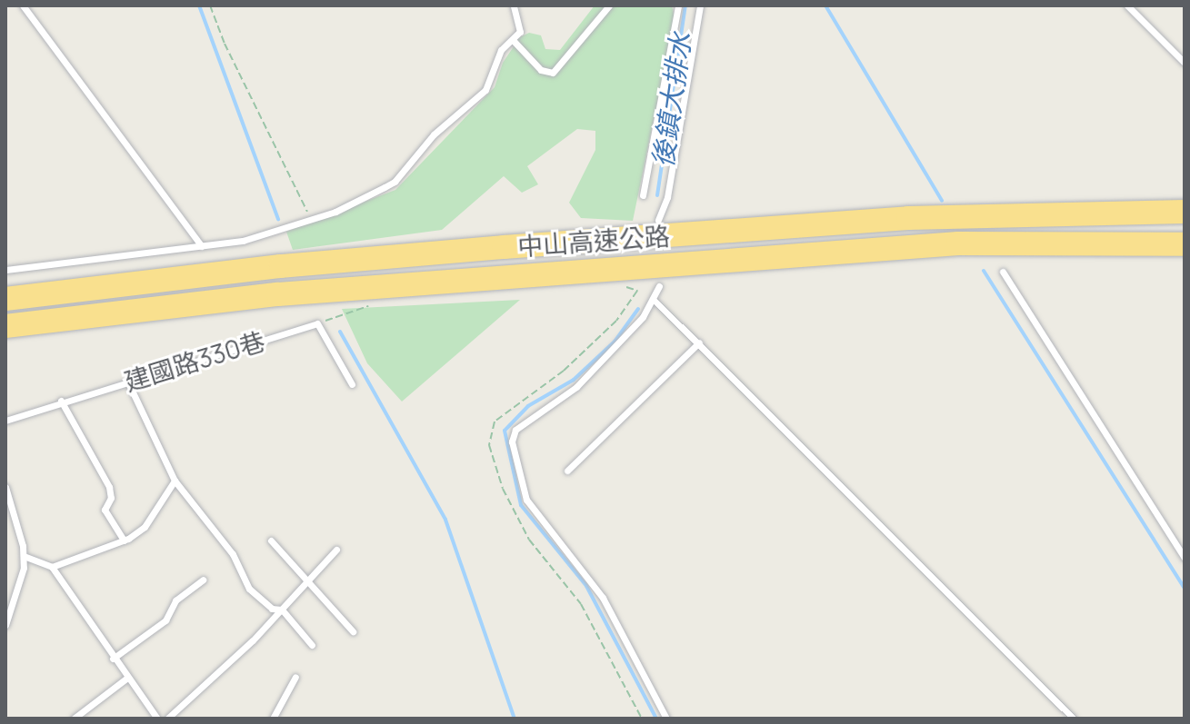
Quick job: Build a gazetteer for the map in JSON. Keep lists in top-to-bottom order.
{
  "streets": {
    "highway": ["中山高速公路"],
    "lane": ["建國路330巷"]
  },
  "water": ["後鎮大排水"]
}
